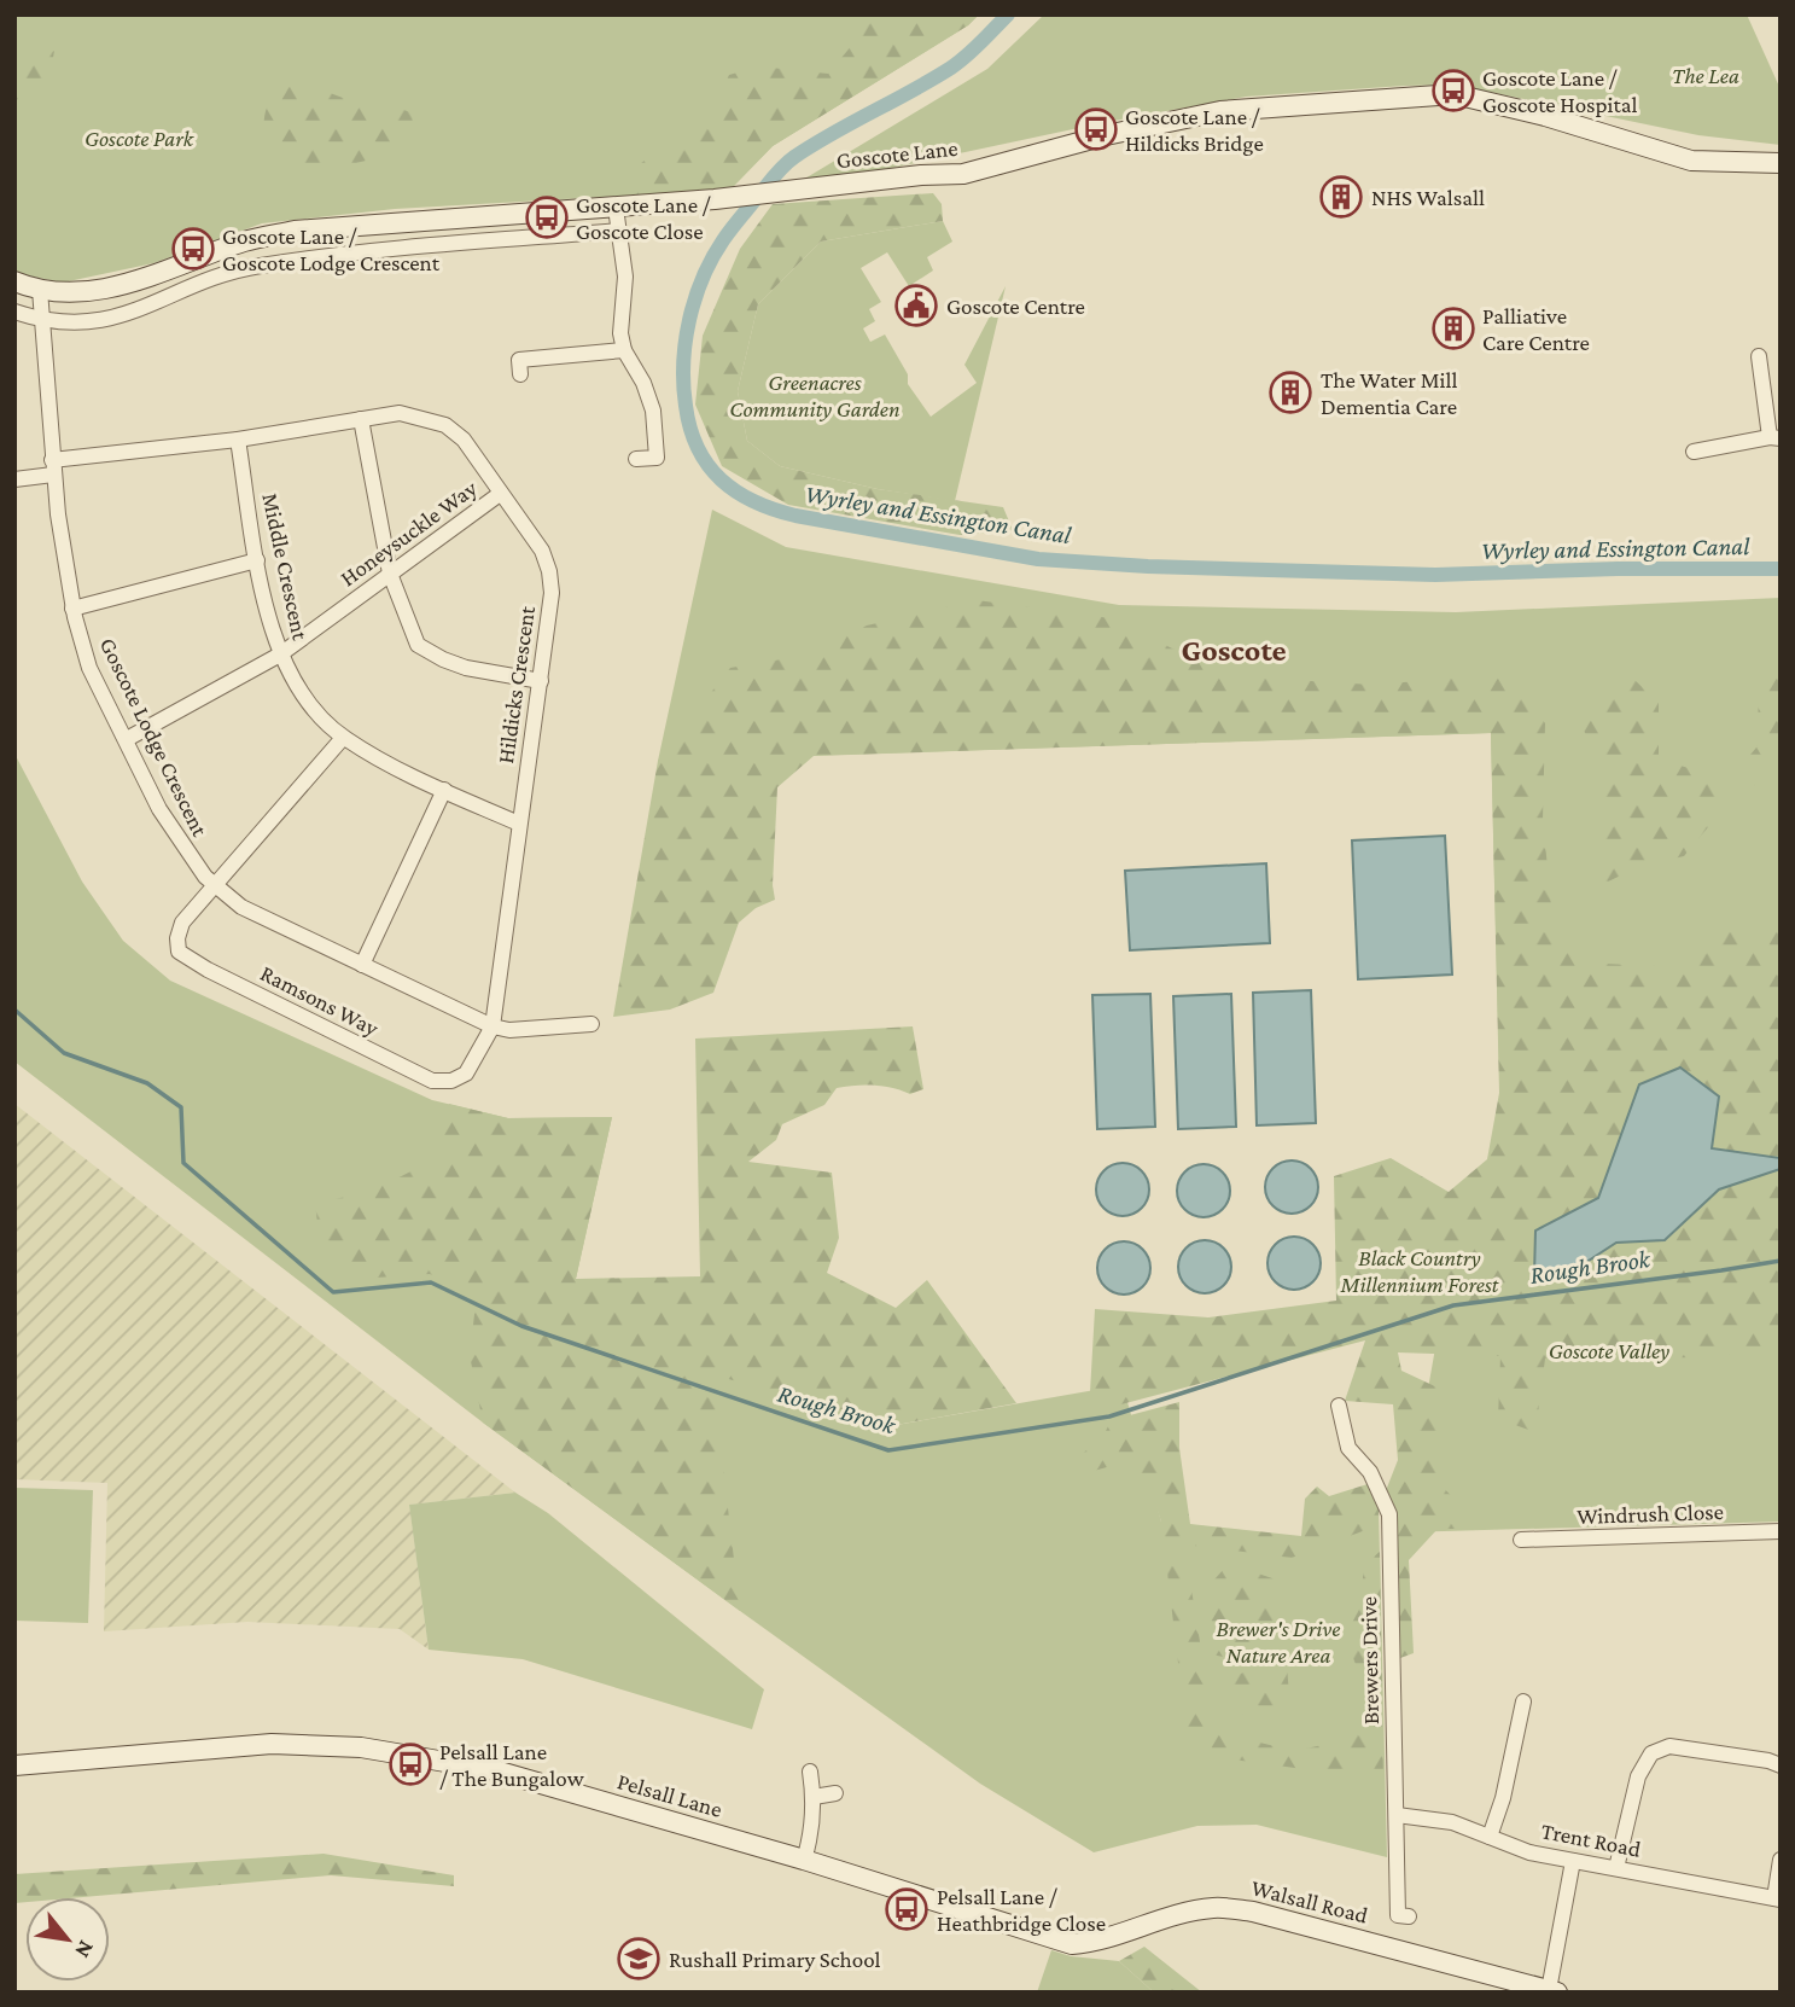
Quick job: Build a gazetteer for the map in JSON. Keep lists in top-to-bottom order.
{
  "streets": {
    "street": [
      "Goscote Lane",
      "Honeysuckle Way",
      "Middle Crescent",
      "Hildicks Crescent",
      "Goscote Lodge Crescent",
      "Ramsons Way",
      "Windrush Close",
      "Brewers Drive",
      "Pelsall Lane",
      "Trent Road",
      "Walsall Road"
    ]
  },
  "crossings": [
    ["Goscote Lane", "Goscote Lodge Crescent"],
    ["Honeysuckle Way", "Middle Crescent"],
    ["Honeysuckle Way", "Hildicks Crescent"],
    ["Honeysuckle Way", "Goscote Lodge Crescent"],
    ["Middle Crescent", "Hildicks Crescent"],
    ["Hildicks Crescent", "Goscote Lodge Crescent"],
    ["Hildicks Crescent", "Ramsons Way"],
    ["Goscote Lodge Crescent", "Ramsons Way"],
    ["Brewers Drive", "Trent Road"],
    ["Pelsall Lane", "Walsall Road"]
  ],
  "districts": ["Goscote"],
  "water": ["Wyrley and Essington Canal", "Rough Brook"],
  "parks": [
    "The Lea",
    "Goscote Park",
    "Greenacres Community Garden",
    "Black Country Millennium Forest",
    "Goscote Valley",
    "Brewer's Drive Nature Area"
  ],
  "places": {
    "bus stop": [
      "Goscote Lane / Goscote Hospital",
      "Goscote Lane / Hildicks Bridge",
      "Goscote Lane / Goscote Close",
      "Goscote Lane / Goscote Lodge Crescent",
      "Pelsall Lane / The Bungalow",
      "Pelsall Lane / Heathbridge Close"
    ],
    "building": ["NHS Walsall", "Palliative Care Centre", "The Water Mill Dementia Care"],
    "public building": ["Goscote Centre"],
    "school or university": ["Rushall Primary School"]
  },
  "north": "bottom right"
}
